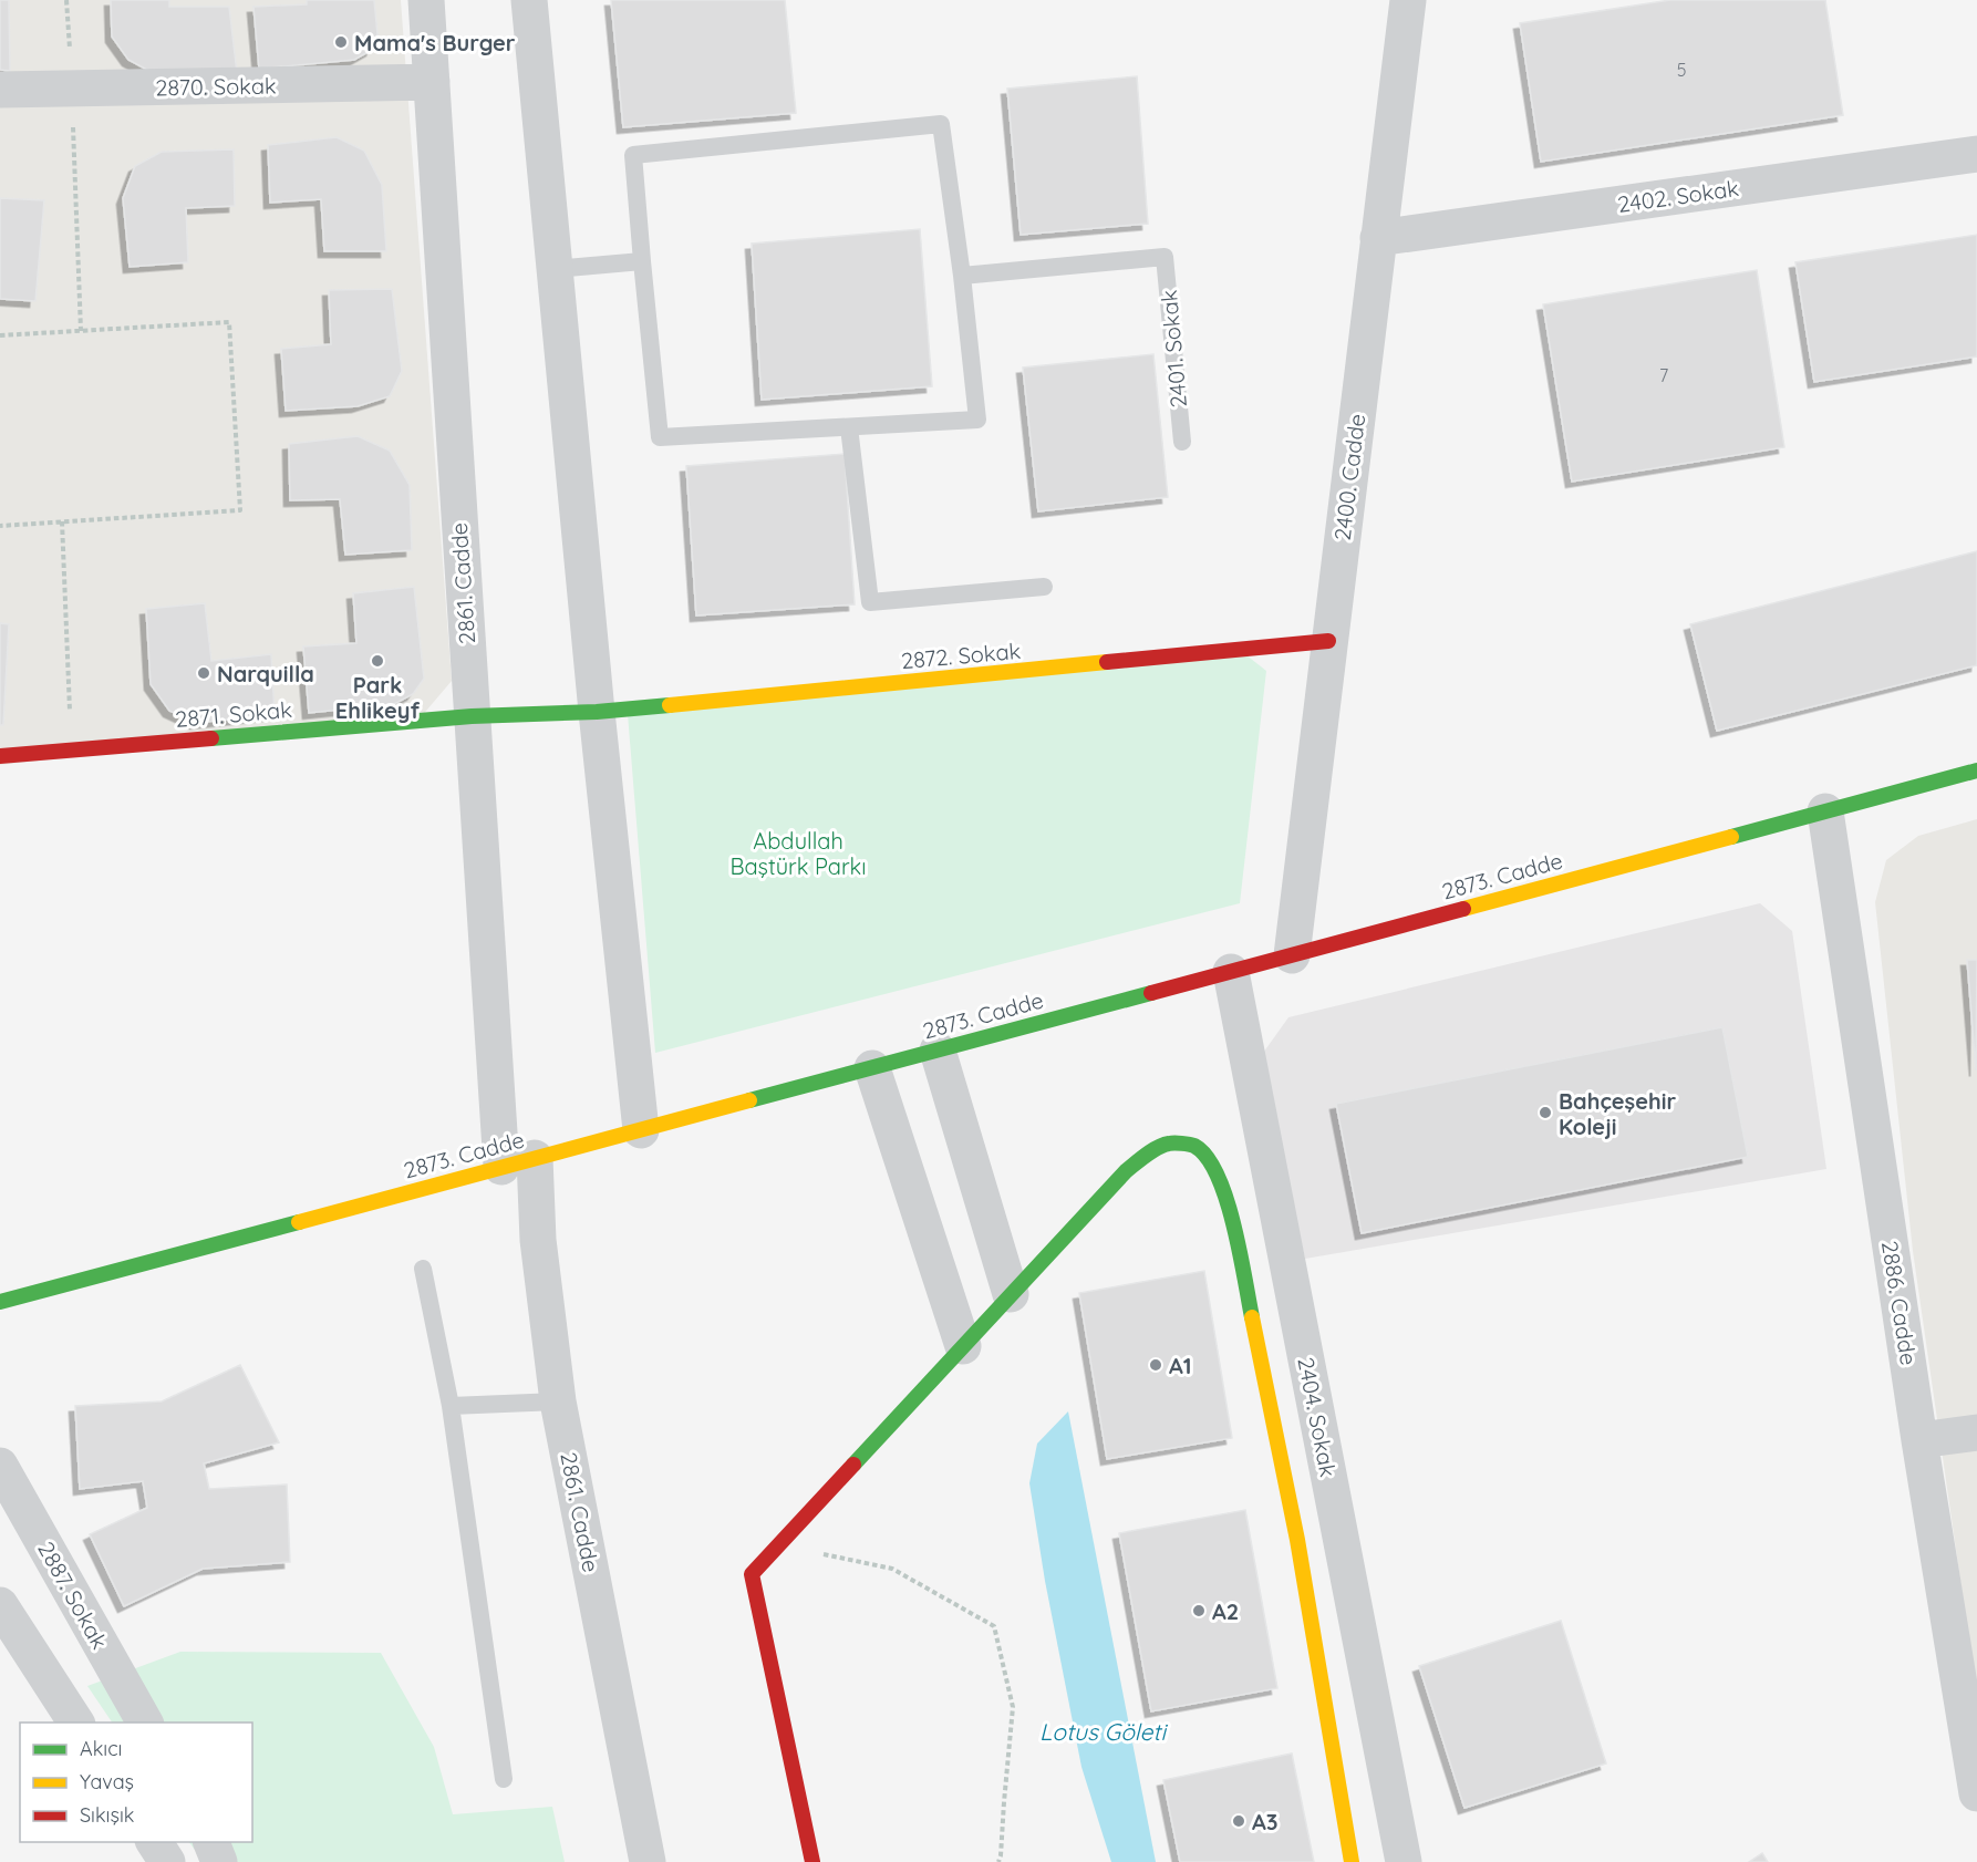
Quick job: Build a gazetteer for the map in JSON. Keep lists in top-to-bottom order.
{
  "streets": {
    "street": [
      "2870. Sokak",
      "2402. Sokak",
      "2400. Cadde",
      "2861. Cadde",
      "2872. Sokak",
      "2871. Sokak",
      "2873. Cadde",
      "2886. Cadde",
      "2404. Sokak",
      "2887. Sokak"
    ],
    "lane": ["2401. Sokak"]
  },
  "crossings": [
    ["2870. Sokak", "2861. Cadde"],
    ["2402. Sokak", "2400. Cadde"],
    ["2400. Cadde", "2872. Sokak"],
    ["2400. Cadde", "2873. Cadde"],
    ["2861. Cadde", "2872. Sokak"],
    ["2861. Cadde", "2871. Sokak"],
    ["2861. Cadde", "2873. Cadde"],
    ["2872. Sokak", "2871. Sokak"],
    ["2873. Cadde", "2886. Cadde"],
    ["2873. Cadde", "2404. Sokak"]
  ],
  "water": ["Lotus Göleti"],
  "parks": ["Abdullah Baştürk Parkı"],
  "places": [
    "Mama's Burger",
    "Park Ehlikeyf",
    "Narquilla",
    "Bahçeşehir Koleji",
    "A1",
    "A2",
    "A3"
  ],
  "house_numbers": ["5", "7"],
  "legend": ["Akıcı", "Yavaş", "Sıkışık"]
}
